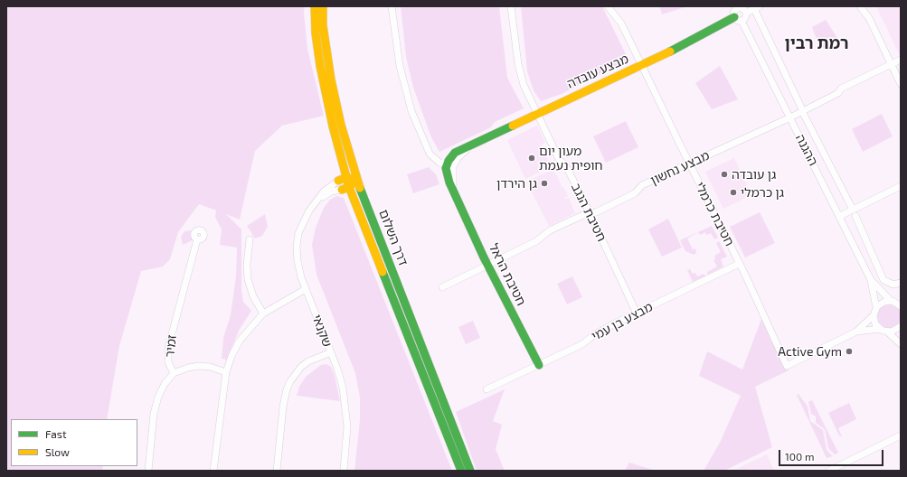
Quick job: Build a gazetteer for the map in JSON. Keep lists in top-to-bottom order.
{
  "streets": {
    "street": [
      "מבצע עובדה",
      "ההגנה",
      "מבצע נחשון",
      "חטיבת הנגב",
      "חטיבת כרמלי",
      "דרך השלום",
      "חטיבת הראל",
      "מבצע בן עמי",
      "שקנאי",
      "זמיר"
    ]
  },
  "crossings": [
    ["מבצע עובדה", "ההגנה"],
    ["מבצע עובדה", "חטיבת הנגב"],
    ["מבצע עובדה", "חטיבת כרמלי"],
    ["מבצע עובדה", "חטיבת הראל"],
    ["ההגנה", "מבצע נחשון"],
    ["מבצע נחשון", "חטיבת הנגב"],
    ["מבצע נחשון", "חטיבת כרמלי"],
    ["מבצע נחשון", "חטיבת הראל"],
    ["חטיבת הנגב", "מבצע בן עמי"],
    ["חטיבת כרמלי", "מבצע בן עמי"],
    ["דרך השלום", "שקנאי"],
    ["חטיבת הראל", "מבצע בן עמי"]
  ],
  "districts": ["רמת רבין"],
  "places": [
    "מעון יום חופית נעמת",
    "גן עובדה",
    "גן הירדן",
    "גן כרמלי",
    "Active Gym"
  ],
  "legend": ["Fast", "Slow"],
  "scale_bar": "100 m"
}
